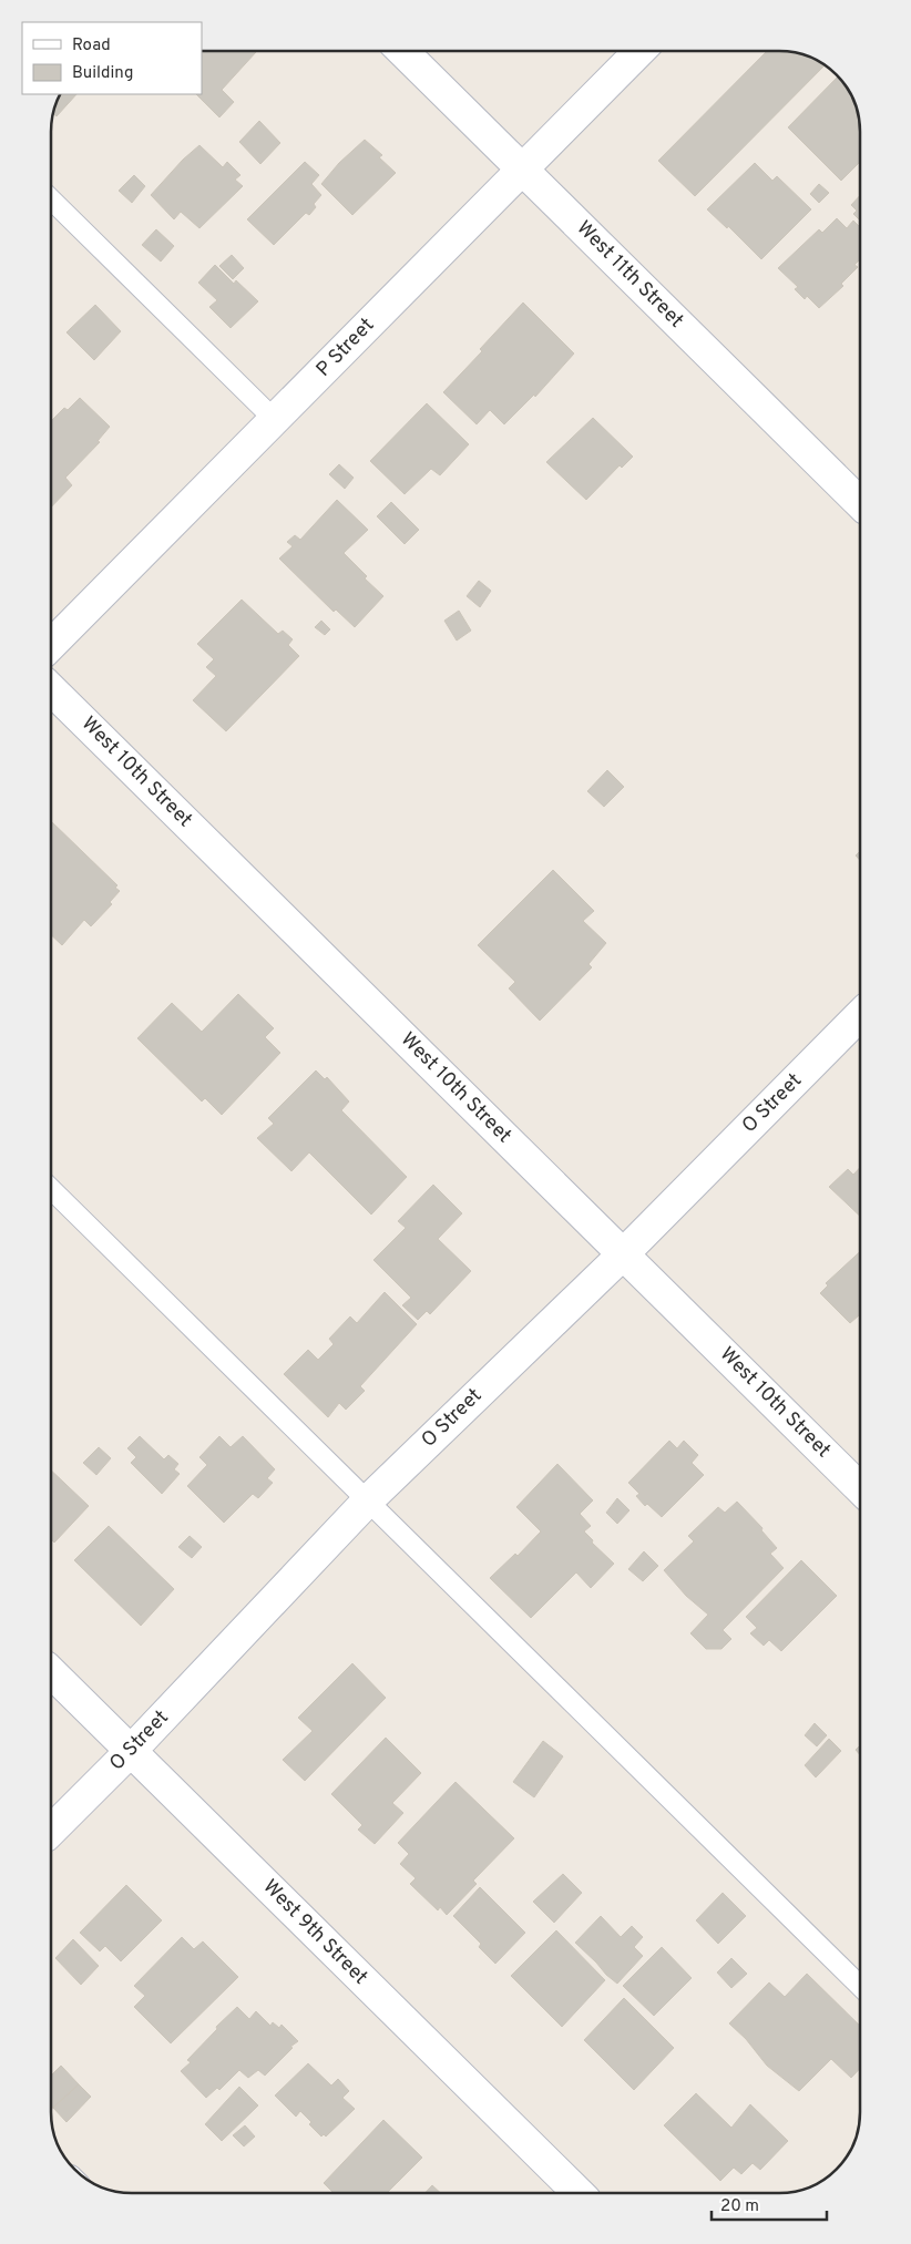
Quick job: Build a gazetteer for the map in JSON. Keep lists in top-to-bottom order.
{
  "streets": {
    "street": [
      "West 11th Street",
      "P Street",
      "West 10th Street",
      "O Street",
      "West 9th Street"
    ]
  },
  "crossings": [
    ["West 11th Street", "P Street"],
    ["West 10th Street", "O Street"],
    ["O Street", "West 9th Street"]
  ],
  "legend": ["Road", "Building"],
  "scale_bar": "20 m"
}
